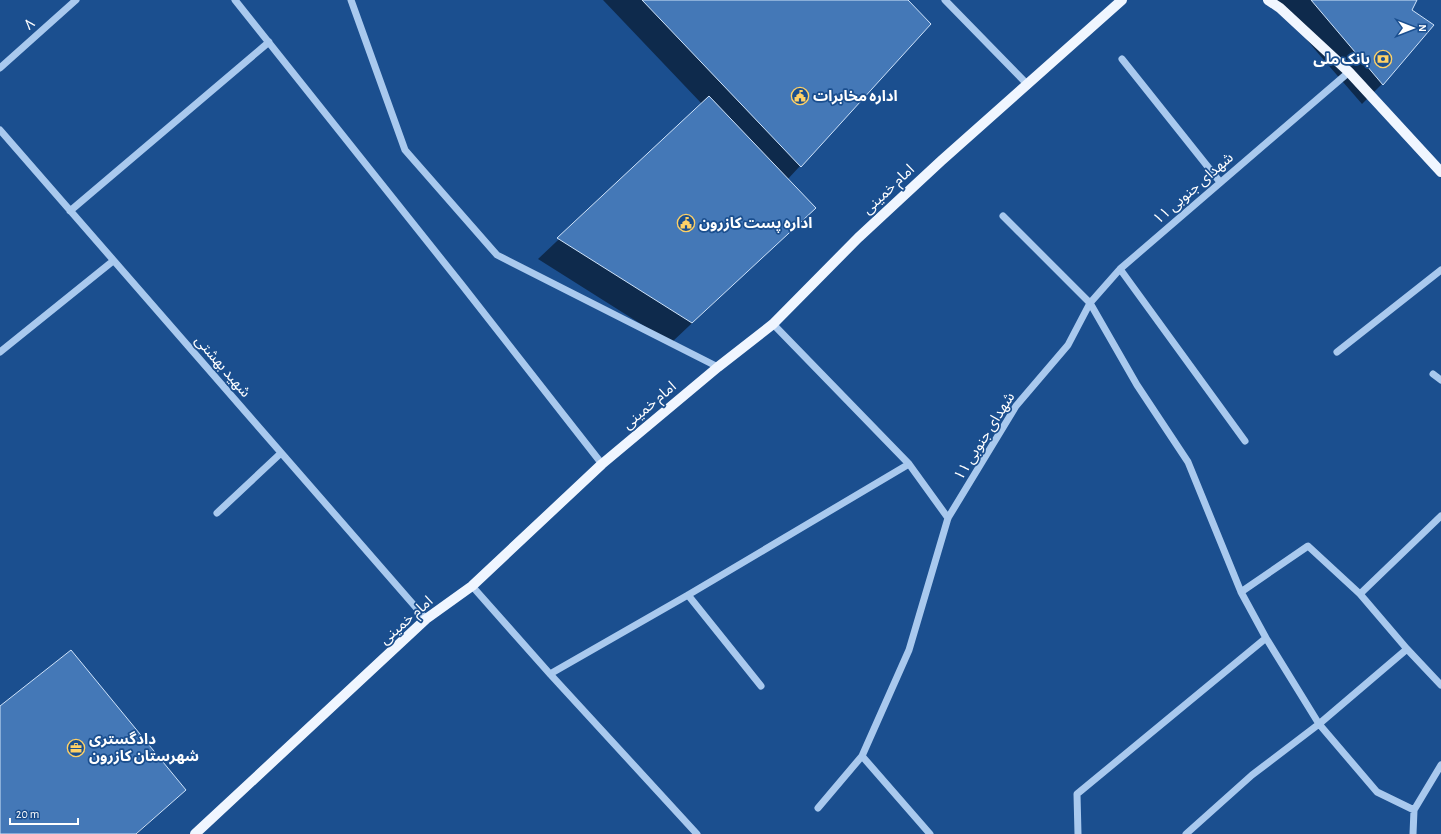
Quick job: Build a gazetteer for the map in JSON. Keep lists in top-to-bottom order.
{
  "streets": {
    "main road": ["امام خمینی"],
    "street": ["۸", "۱۱ شهدای جنوبی", "شهید بهشتی"]
  },
  "crossings": [
    ["امام خمینی", "شهید بهشتی"]
  ],
  "places": {
    "bank": ["بانک ملی"],
    "public building": ["اداره مخابرات", "اداره پست کازرون"],
    "office": ["دادگستری شهرستان کازرون"]
  },
  "scale_bar": "20 m",
  "north": "right"
}
